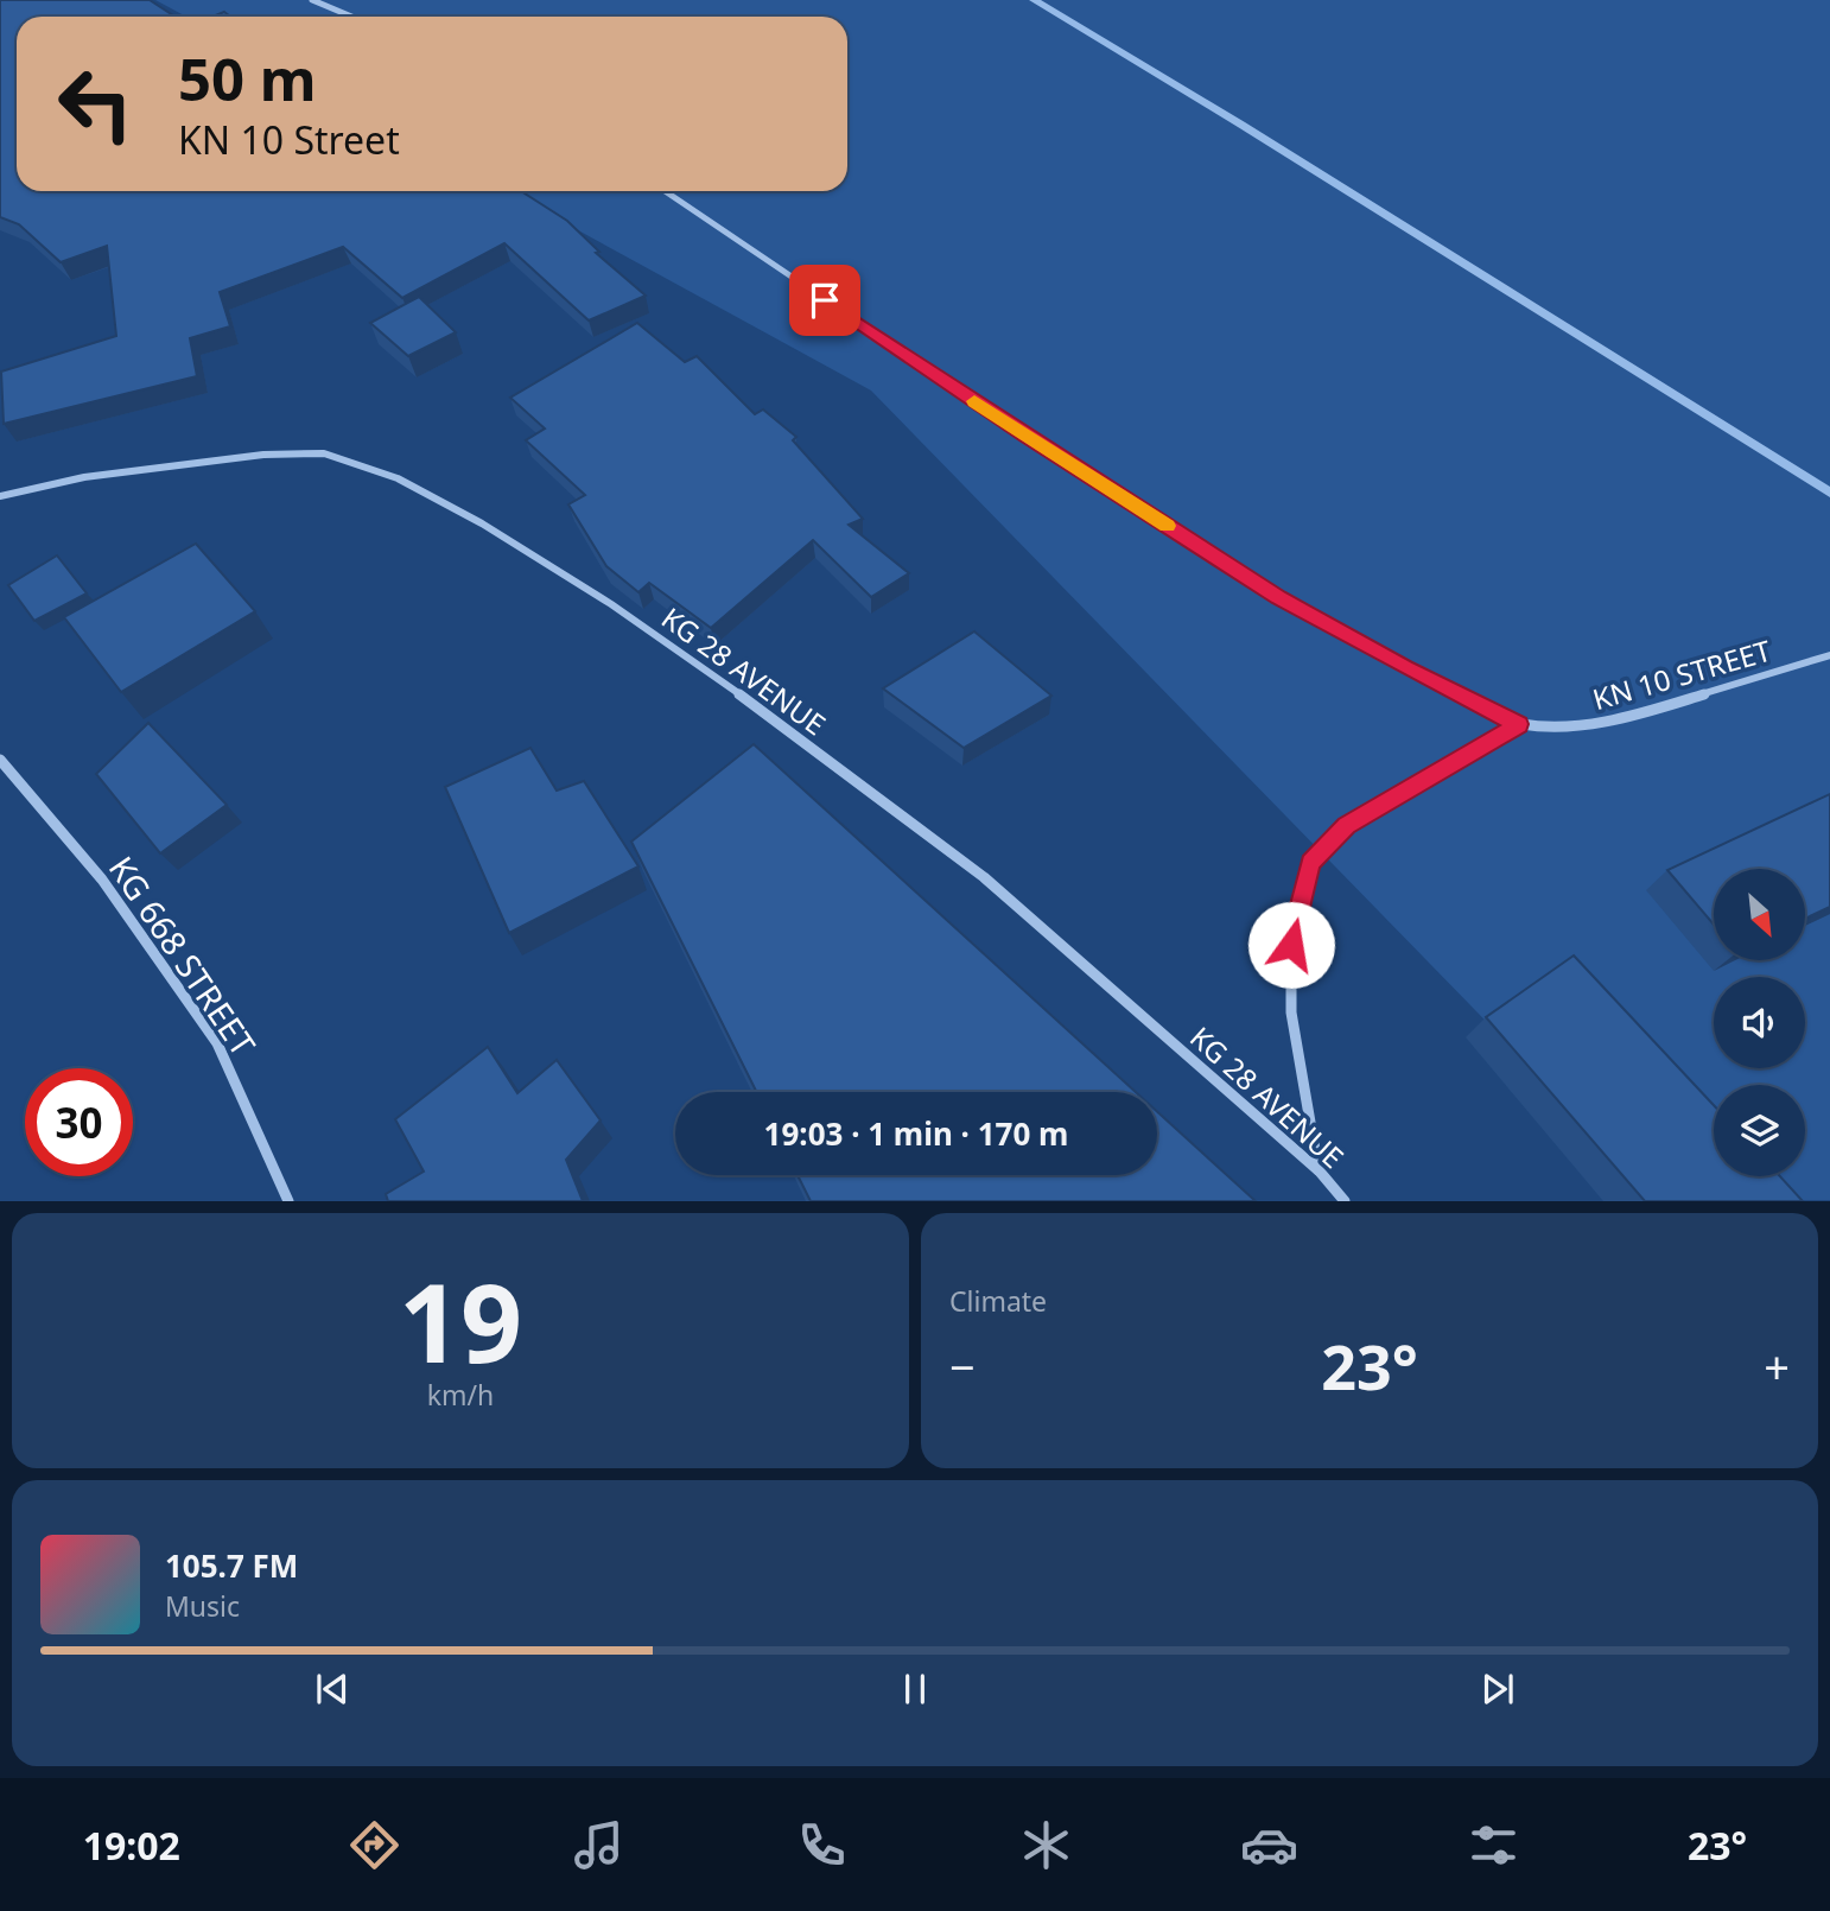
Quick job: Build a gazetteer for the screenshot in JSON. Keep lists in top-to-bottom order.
{
  "streets": {
    "street": ["KG 28 AVENUE", "KN 10 STREET", "KG 668 STREET"]
  },
  "north": "bottom right",
  "page": {
    "turn": ["50 m", "KN 10 Street"],
    "limit": "30",
    "trip": "19:03 · 1 min · 170 m",
    "tile": [
      ["19", "km/h"],
      "Climate"
    ],
    "heat": ["−", "23°", "+"],
    "song": ["105.7 FM", "Music"],
    "tabs": ["19:02", "23°"]
  }
}
